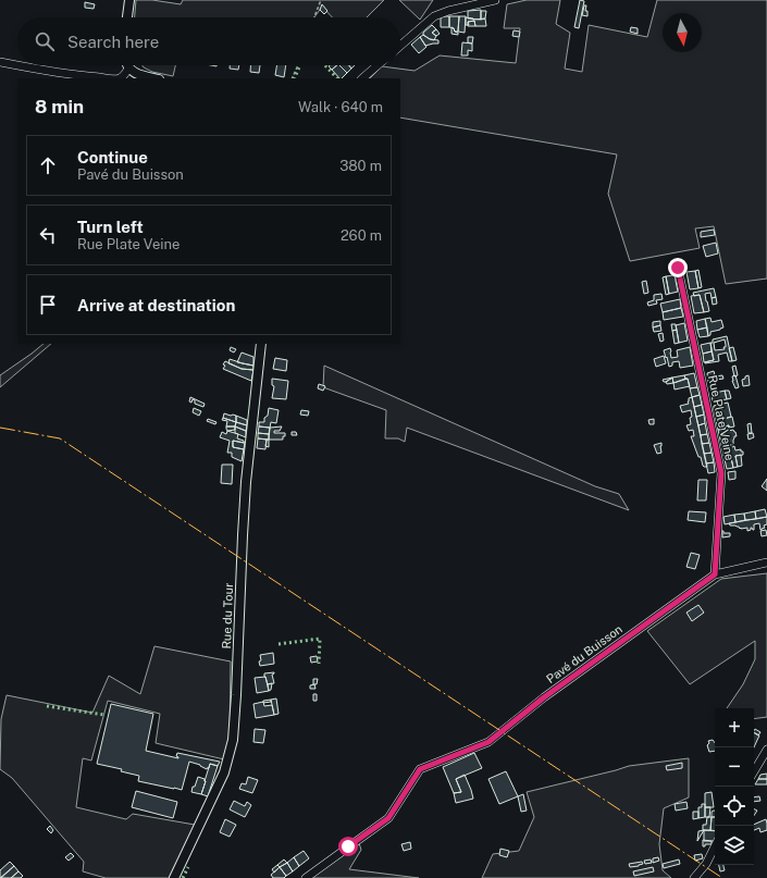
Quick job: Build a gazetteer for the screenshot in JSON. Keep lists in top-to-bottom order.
{
  "streets": {
    "street": ["Rue Plate Veine", "Rue du Tour", "Pavé du Buisson"]
  },
  "crossings": [
    ["Rue Plate Veine", "Pavé du Buisson"]
  ],
  "north": "bottom",
  "page": {
    "search": "Search here",
    "heading": ["8 min", "Walk · 640 m"],
    "list": [
      ["Continue", "Pavé du Buisson", "380 m"],
      ["Turn left", "Rue Plate Veine", "260 m"],
      "Arrive at destination"
    ],
    "map_buttons": ["+", "−"]
  }
}
